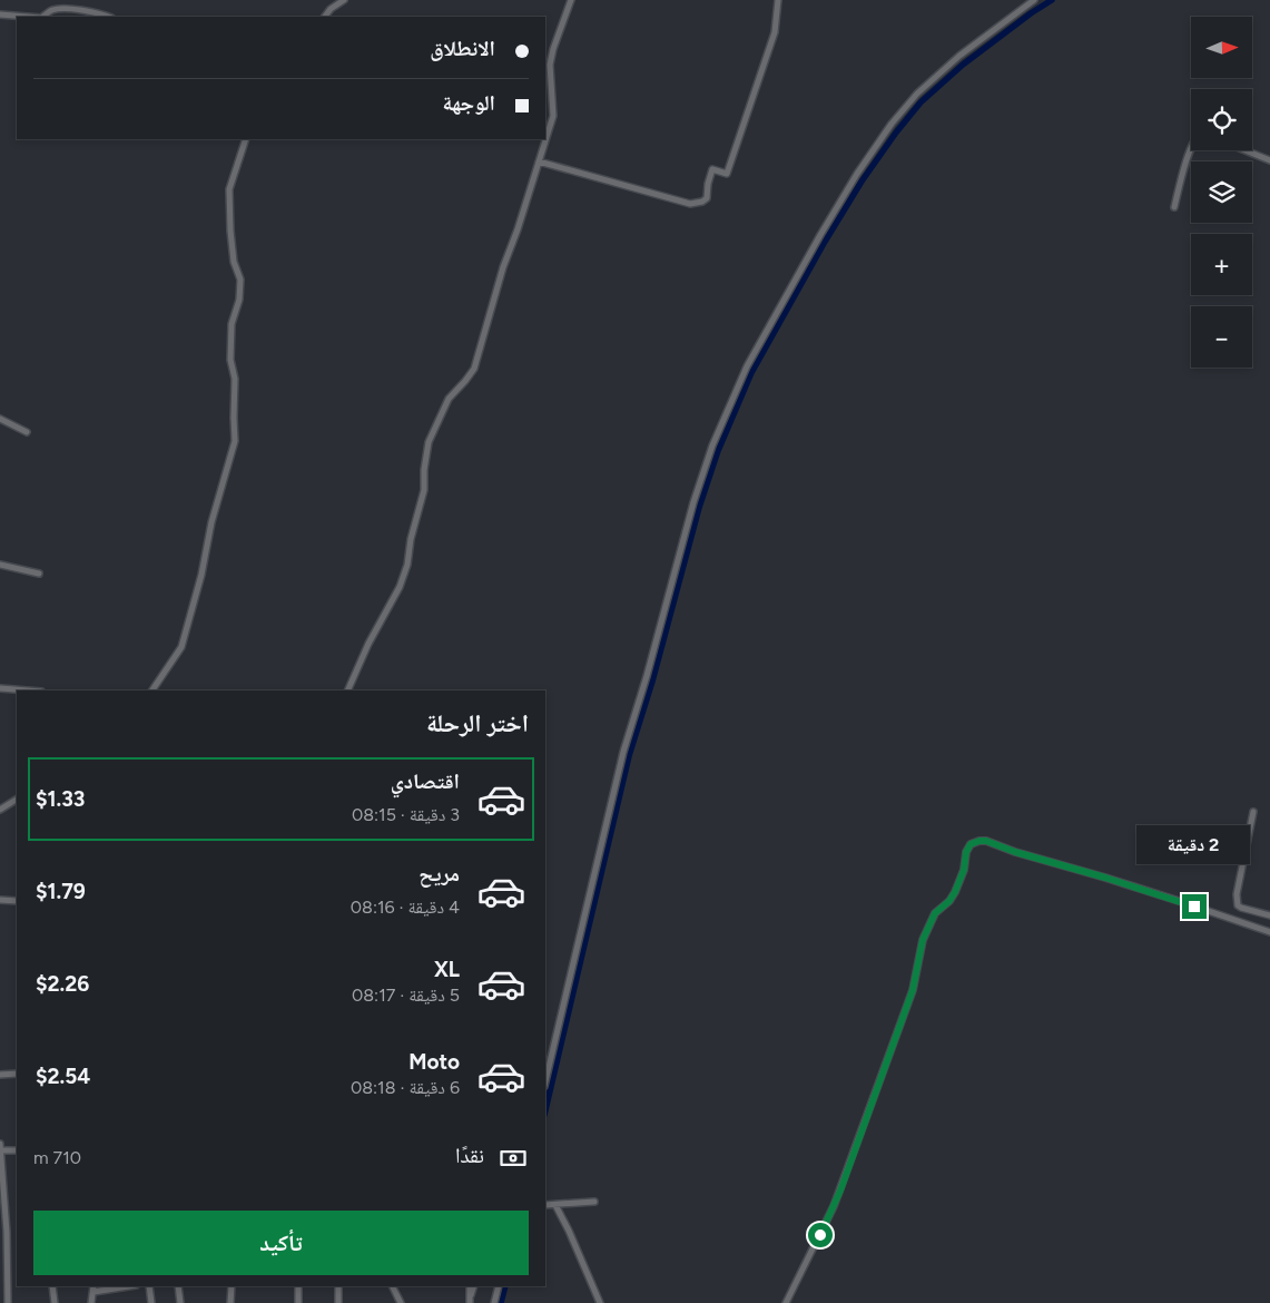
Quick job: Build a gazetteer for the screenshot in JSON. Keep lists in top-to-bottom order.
{
  "north": "right",
  "page": {
    "map_buttons": ["+", "−"],
    "banner": ["الانطلاق", "الوجهة"],
    "heading": "اختر الرحلة",
    "list": [
      {
        "name": "اقتصادي",
        "note": "3 دقيقة · 08:15",
        "value": "$1.33"
      },
      {
        "name": "مريح",
        "note": "4 دقيقة · 08:16",
        "value": "$1.79"
      },
      {
        "name": "XL",
        "note": "5 دقيقة · 08:17",
        "value": "$2.26"
      },
      {
        "name": "Moto",
        "note": "6 دقيقة · 08:18",
        "value": "$2.54"
      }
    ],
    "bubble": "2 دقيقة",
    "pay": ["نقدًا", "710 m"],
    "buttons": "تأكيد"
  }
}
